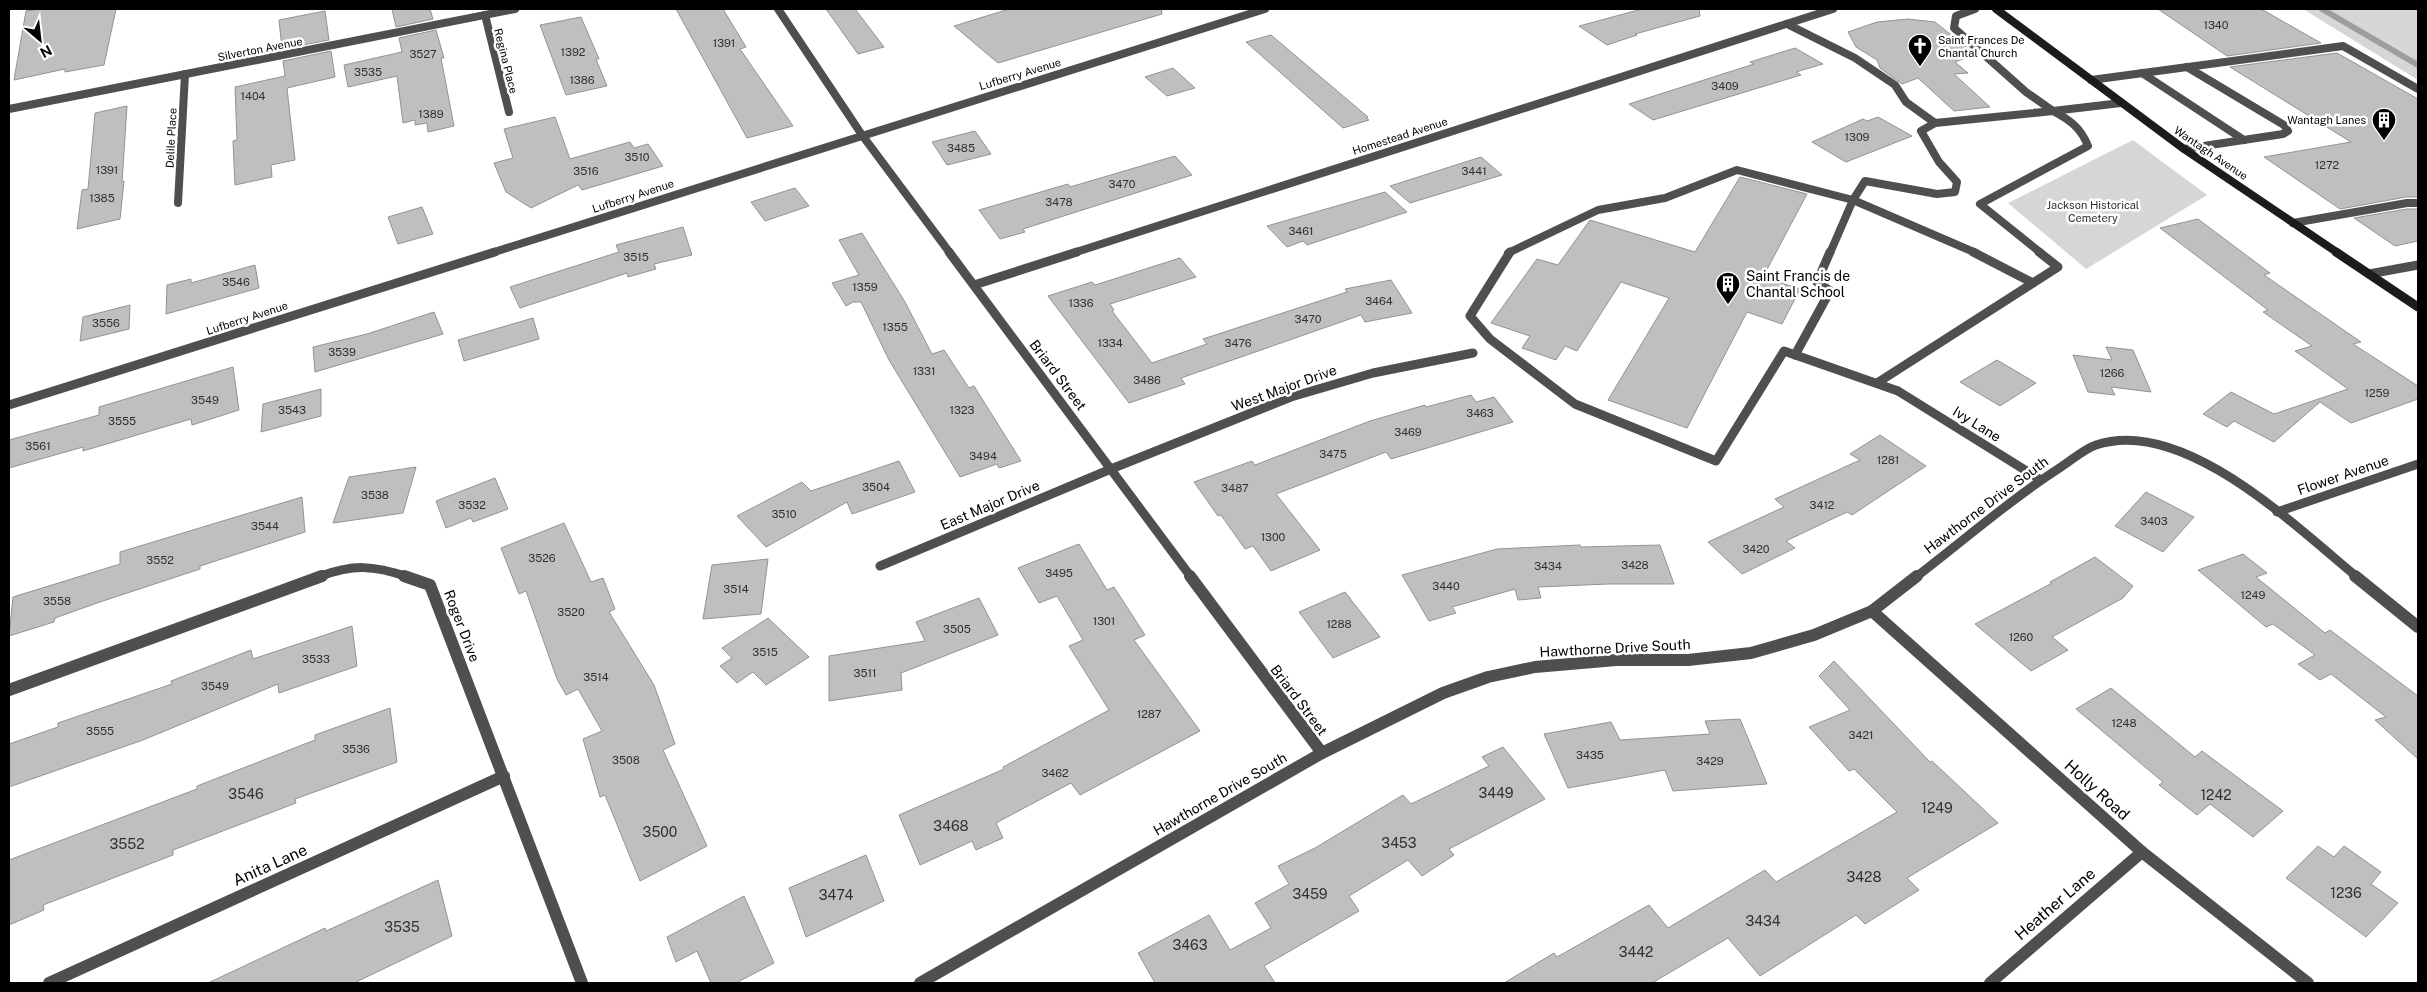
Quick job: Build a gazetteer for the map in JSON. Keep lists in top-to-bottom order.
{
  "streets": {
    "main road": ["Wantagh Avenue"],
    "street": [
      "Silverton Avenue",
      "Regina Place",
      "Lufberry Avenue",
      "Homestead Avenue",
      "Delile Place",
      "Briard Street",
      "West Major Drive",
      "Ivy Lane",
      "Flower Avenue",
      "East Major Drive",
      "Hawthorne Drive South",
      "Roger Drive",
      "Holly Road",
      "Anita Lane",
      "Heather Lane"
    ]
  },
  "crossings": [
    ["Silverton Avenue", "Regina Place"],
    ["Silverton Avenue", "Delile Place"],
    ["Lufberry Avenue", "Briard Street"],
    ["Homestead Avenue", "Briard Street"],
    ["Briard Street", "West Major Drive"],
    ["Briard Street", "East Major Drive"],
    ["Briard Street", "Hawthorne Drive South"],
    ["West Major Drive", "East Major Drive"],
    ["Ivy Lane", "Hawthorne Drive South"],
    ["Flower Avenue", "Hawthorne Drive South"],
    ["Hawthorne Drive South", "Holly Road"],
    ["Roger Drive", "Anita Lane"],
    ["Holly Road", "Heather Lane"]
  ],
  "parks": ["Jackson Historical Cemetery"],
  "places": {
    "church": ["Saint Frances De Chantal Church"],
    "building": ["Wantagh Lanes", "Saint Francis de Chantal School"]
  },
  "house_numbers": [
    "1340",
    "1391",
    "1392",
    "3527",
    "3535",
    "1386",
    "3409",
    "1404",
    "1389",
    "1309",
    "3485",
    "3510",
    "1272",
    "1391",
    "3516",
    "3441",
    "3470",
    "1385",
    "3478",
    "3461",
    "3515",
    "3546",
    "1359",
    "3464",
    "1336",
    "3470",
    "3556",
    "1355",
    "1334",
    "3476",
    "3539",
    "1331",
    "1266",
    "3486",
    "1259",
    "3549",
    "3543",
    "1323",
    "3463",
    "3555",
    "3469",
    "3561",
    "3475",
    "3494",
    "1281",
    "3504",
    "3487",
    "3538",
    "3532",
    "3412",
    "3510",
    "3403",
    "3544",
    "1300",
    "3420",
    "3526",
    "3552",
    "3428",
    "3434",
    "3495",
    "3440",
    "3514",
    "1249",
    "3558",
    "3520",
    "1301",
    "1288",
    "3505",
    "1260",
    "3515",
    "3533",
    "3511",
    "3514",
    "3549",
    "1287",
    "1248",
    "3555",
    "3421",
    "3536",
    "3435",
    "3508",
    "3429",
    "3462",
    "3449",
    "3546",
    "1242",
    "1249",
    "3468",
    "3500",
    "3453",
    "3552",
    "3428",
    "1236",
    "3459",
    "3474",
    "3434",
    "3535",
    "3463",
    "3442"
  ],
  "north": "bottom right"
}
